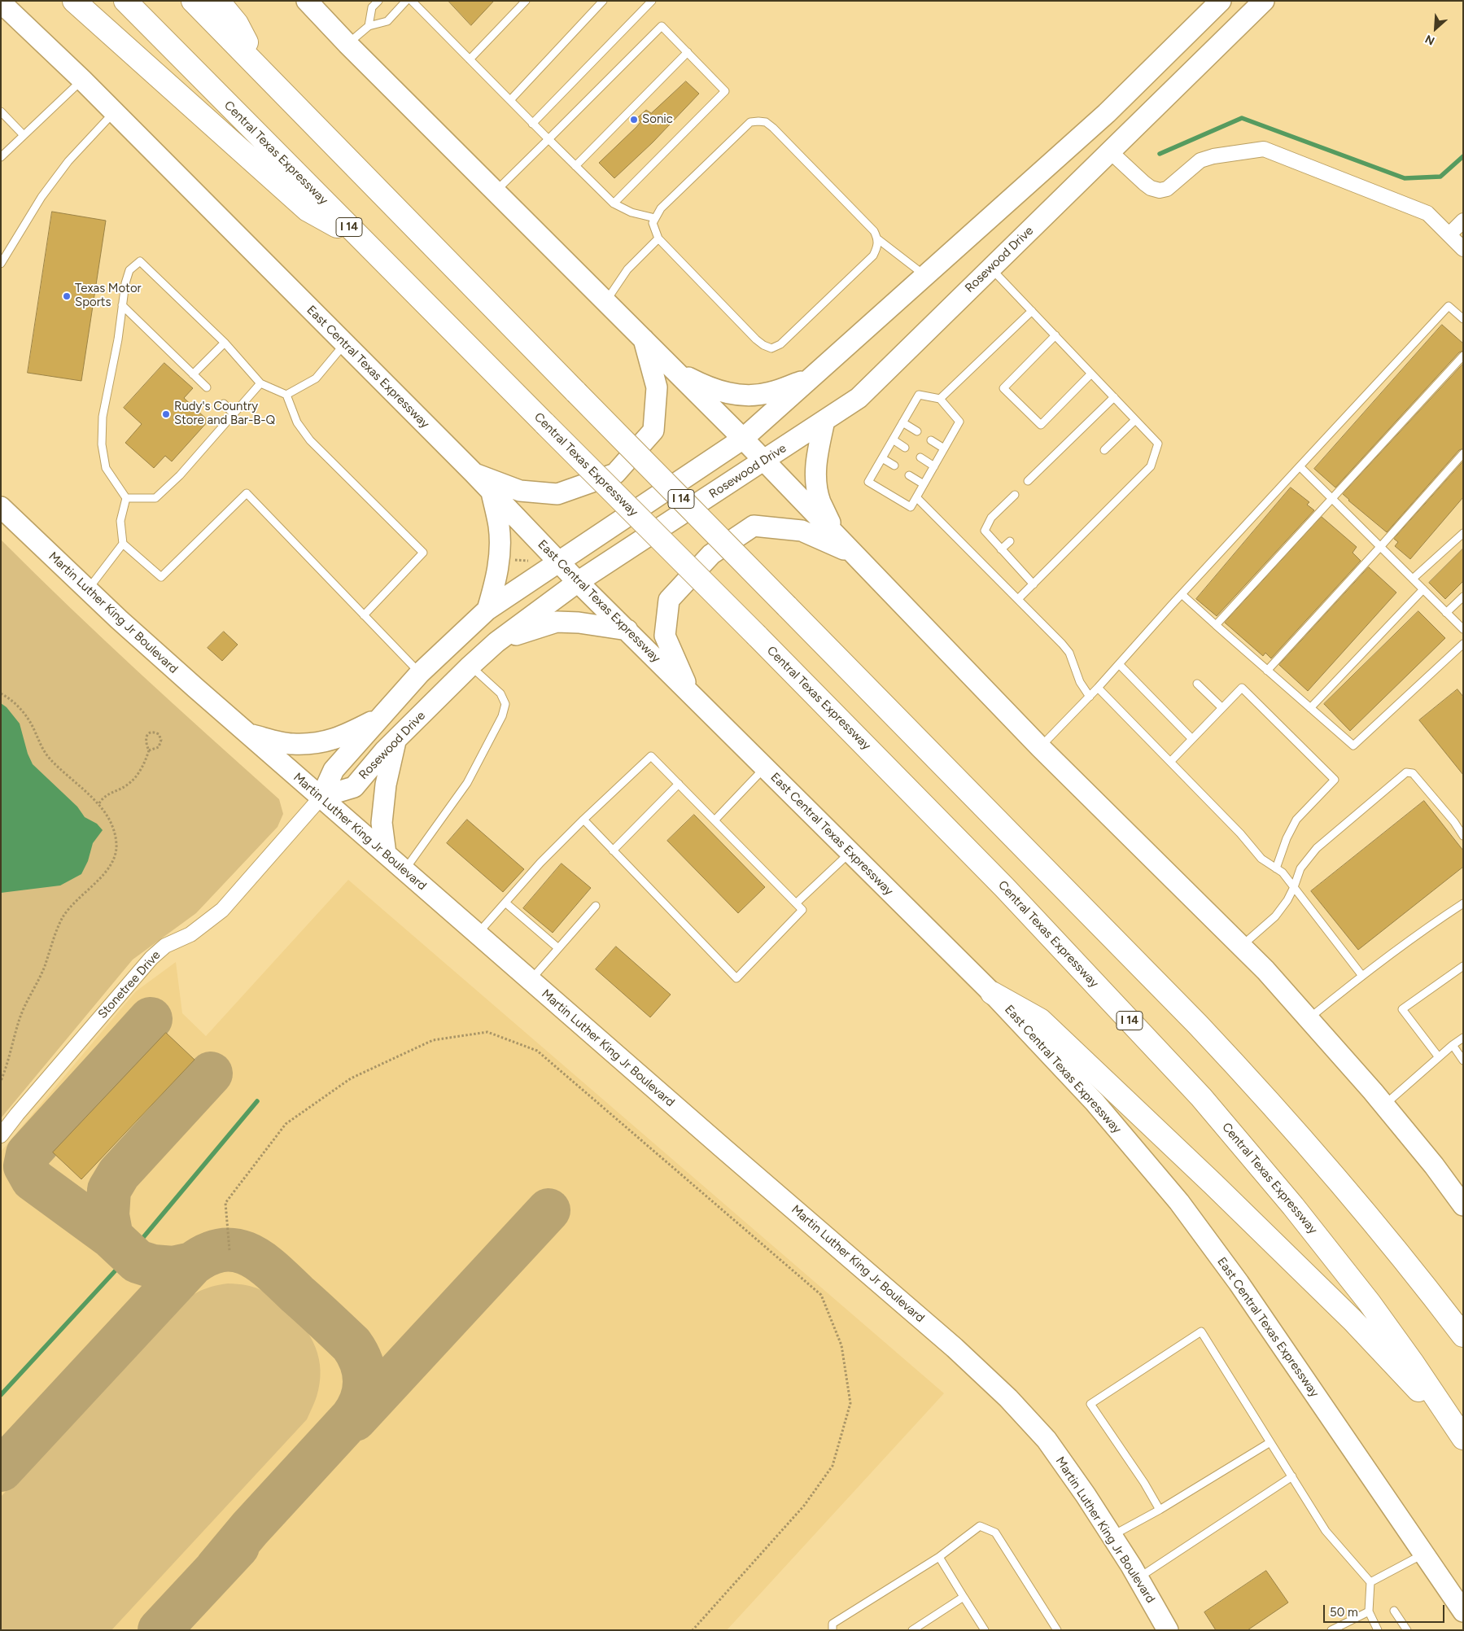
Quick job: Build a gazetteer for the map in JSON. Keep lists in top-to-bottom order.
{
  "streets": {
    "highway": ["Central Texas Expressway", "I 14"],
    "main road": ["Rosewood Drive", "East Central Texas Expressway", "Martin Luther King Jr Boulevard"],
    "street": ["Stonetree Drive"]
  },
  "crossings": [
    ["Rosewood Drive", "East Central Texas Expressway"],
    ["Rosewood Drive", "Martin Luther King Jr Boulevard"],
    ["Rosewood Drive", "Stonetree Drive"],
    ["Martin Luther King Jr Boulevard", "Stonetree Drive"]
  ],
  "places": ["Sonic", "Texas Motor Sports", "Rudy's Country Store and Bar-B-Q"],
  "scale_bar": "50 m",
  "north": "bottom left"
}
